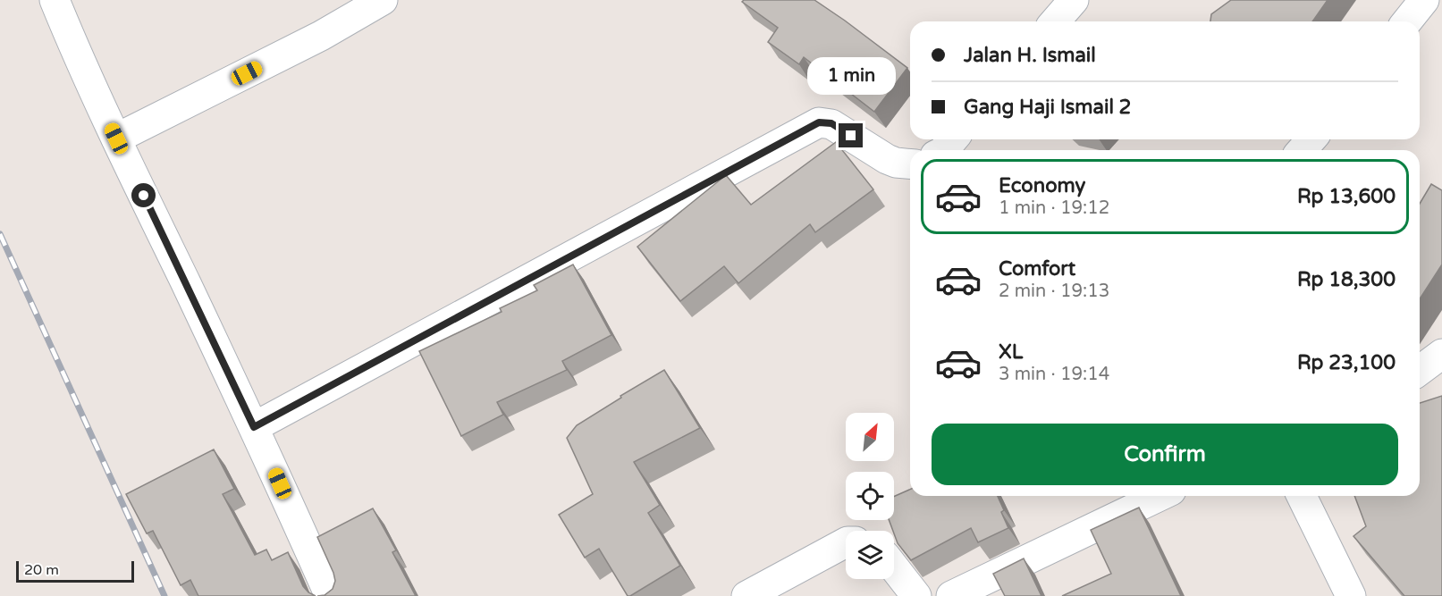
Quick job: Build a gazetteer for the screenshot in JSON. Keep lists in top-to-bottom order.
{
  "scale_bar": "20 m",
  "north": "top right",
  "page": {
    "banner": ["Jalan H. Ismail", "Gang Haji Ismail 2"],
    "bubble": "1 min",
    "list": [
      {
        "name": "Economy",
        "note": "1 min · 19:12",
        "value": "Rp 13,600"
      },
      {
        "name": "Comfort",
        "note": "2 min · 19:13",
        "value": "Rp 18,300"
      },
      {
        "name": "XL",
        "note": "3 min · 19:14",
        "value": "Rp 23,100"
      }
    ],
    "buttons": "Confirm",
    "scale": "20 m"
  }
}
